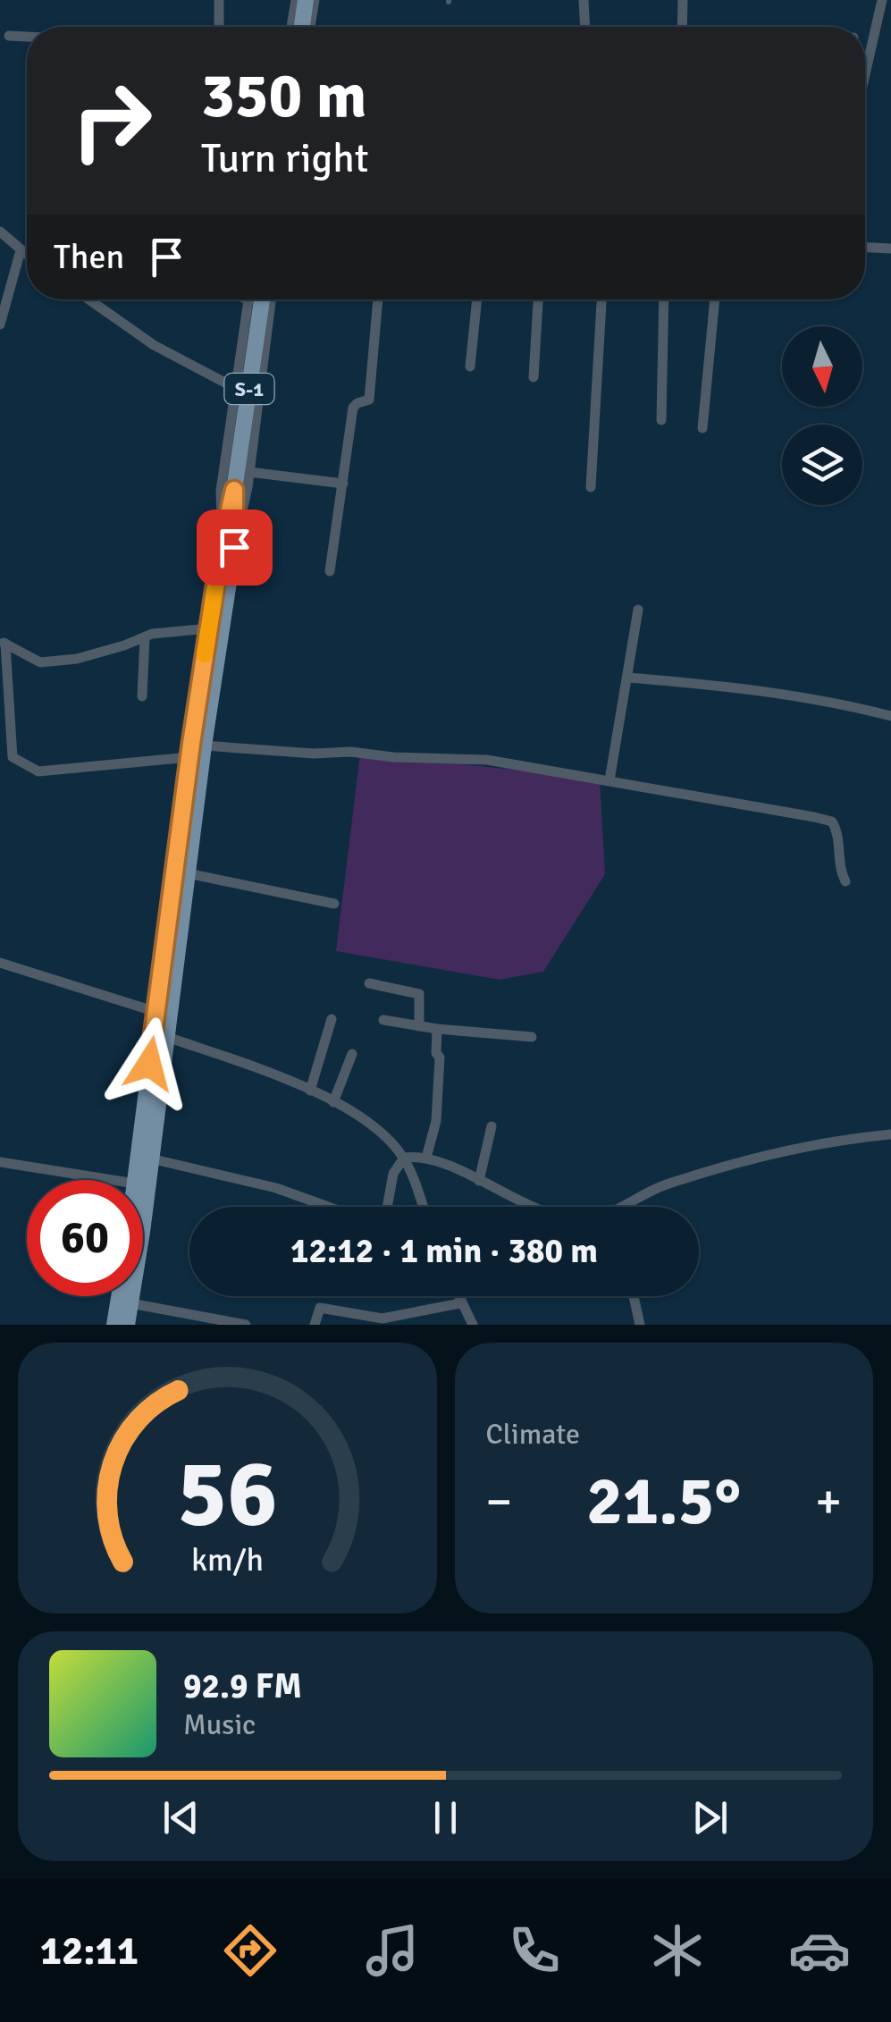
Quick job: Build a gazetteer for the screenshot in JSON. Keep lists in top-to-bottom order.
{
  "streets": {
    "main road": ["S-1"]
  },
  "north": "bottom",
  "page": {
    "turn": ["350 m", "Turn right"],
    "then": "Then",
    "limit": "60",
    "trip": "12:12 · 1 min · 380 m",
    "tile": "Climate",
    "heat": ["−", "21.5°", "+"],
    "song": ["92.9 FM", "Music"],
    "tabs": "12:11",
    "gauge": ["56", "km/h"]
  }
}
